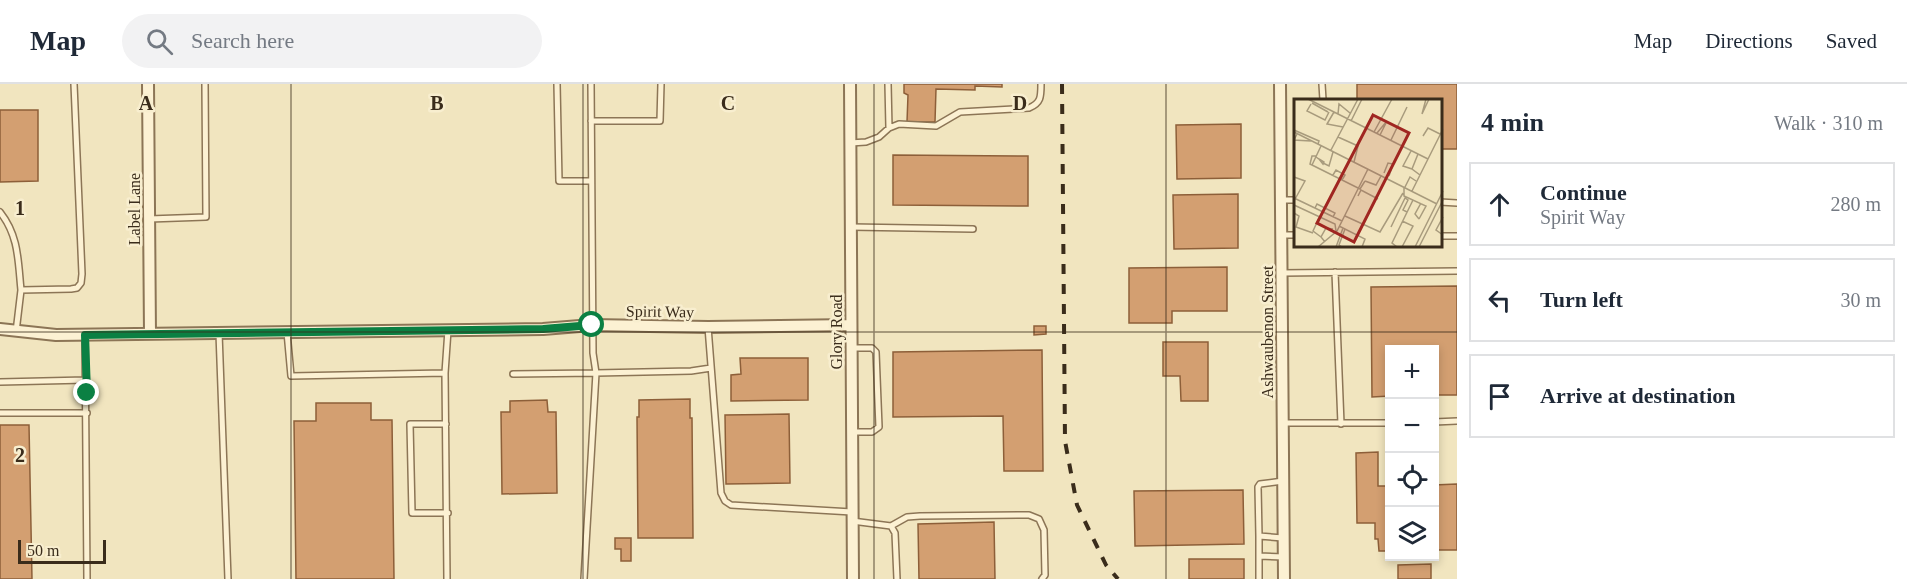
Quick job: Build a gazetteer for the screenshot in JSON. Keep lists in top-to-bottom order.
{
  "streets": {
    "street": [
      "Label Lane",
      "Spirit Way",
      "Glory Road",
      "Ashwaubenon Street"
    ]
  },
  "crossings": [
    ["Label Lane", "Spirit Way"],
    ["Spirit Way", "Glory Road"]
  ],
  "scale_bar": "50 m",
  "page": {
    "header": "Map",
    "search": "Search here",
    "nav": ["Map", "Directions", "Saved"],
    "heading": ["4 min", "Walk · 310 m"],
    "list": [
      ["Continue", "Spirit Way", "280 m"],
      ["Turn left", "30 m"],
      "Arrive at destination"
    ],
    "map_buttons": ["+", "−"],
    "scale": "50 m"
  },
  "grid": {
    "columns": [
      "A",
      "B",
      "C",
      "D"
    ],
    "rows": ["1", "2"]
  }
}
